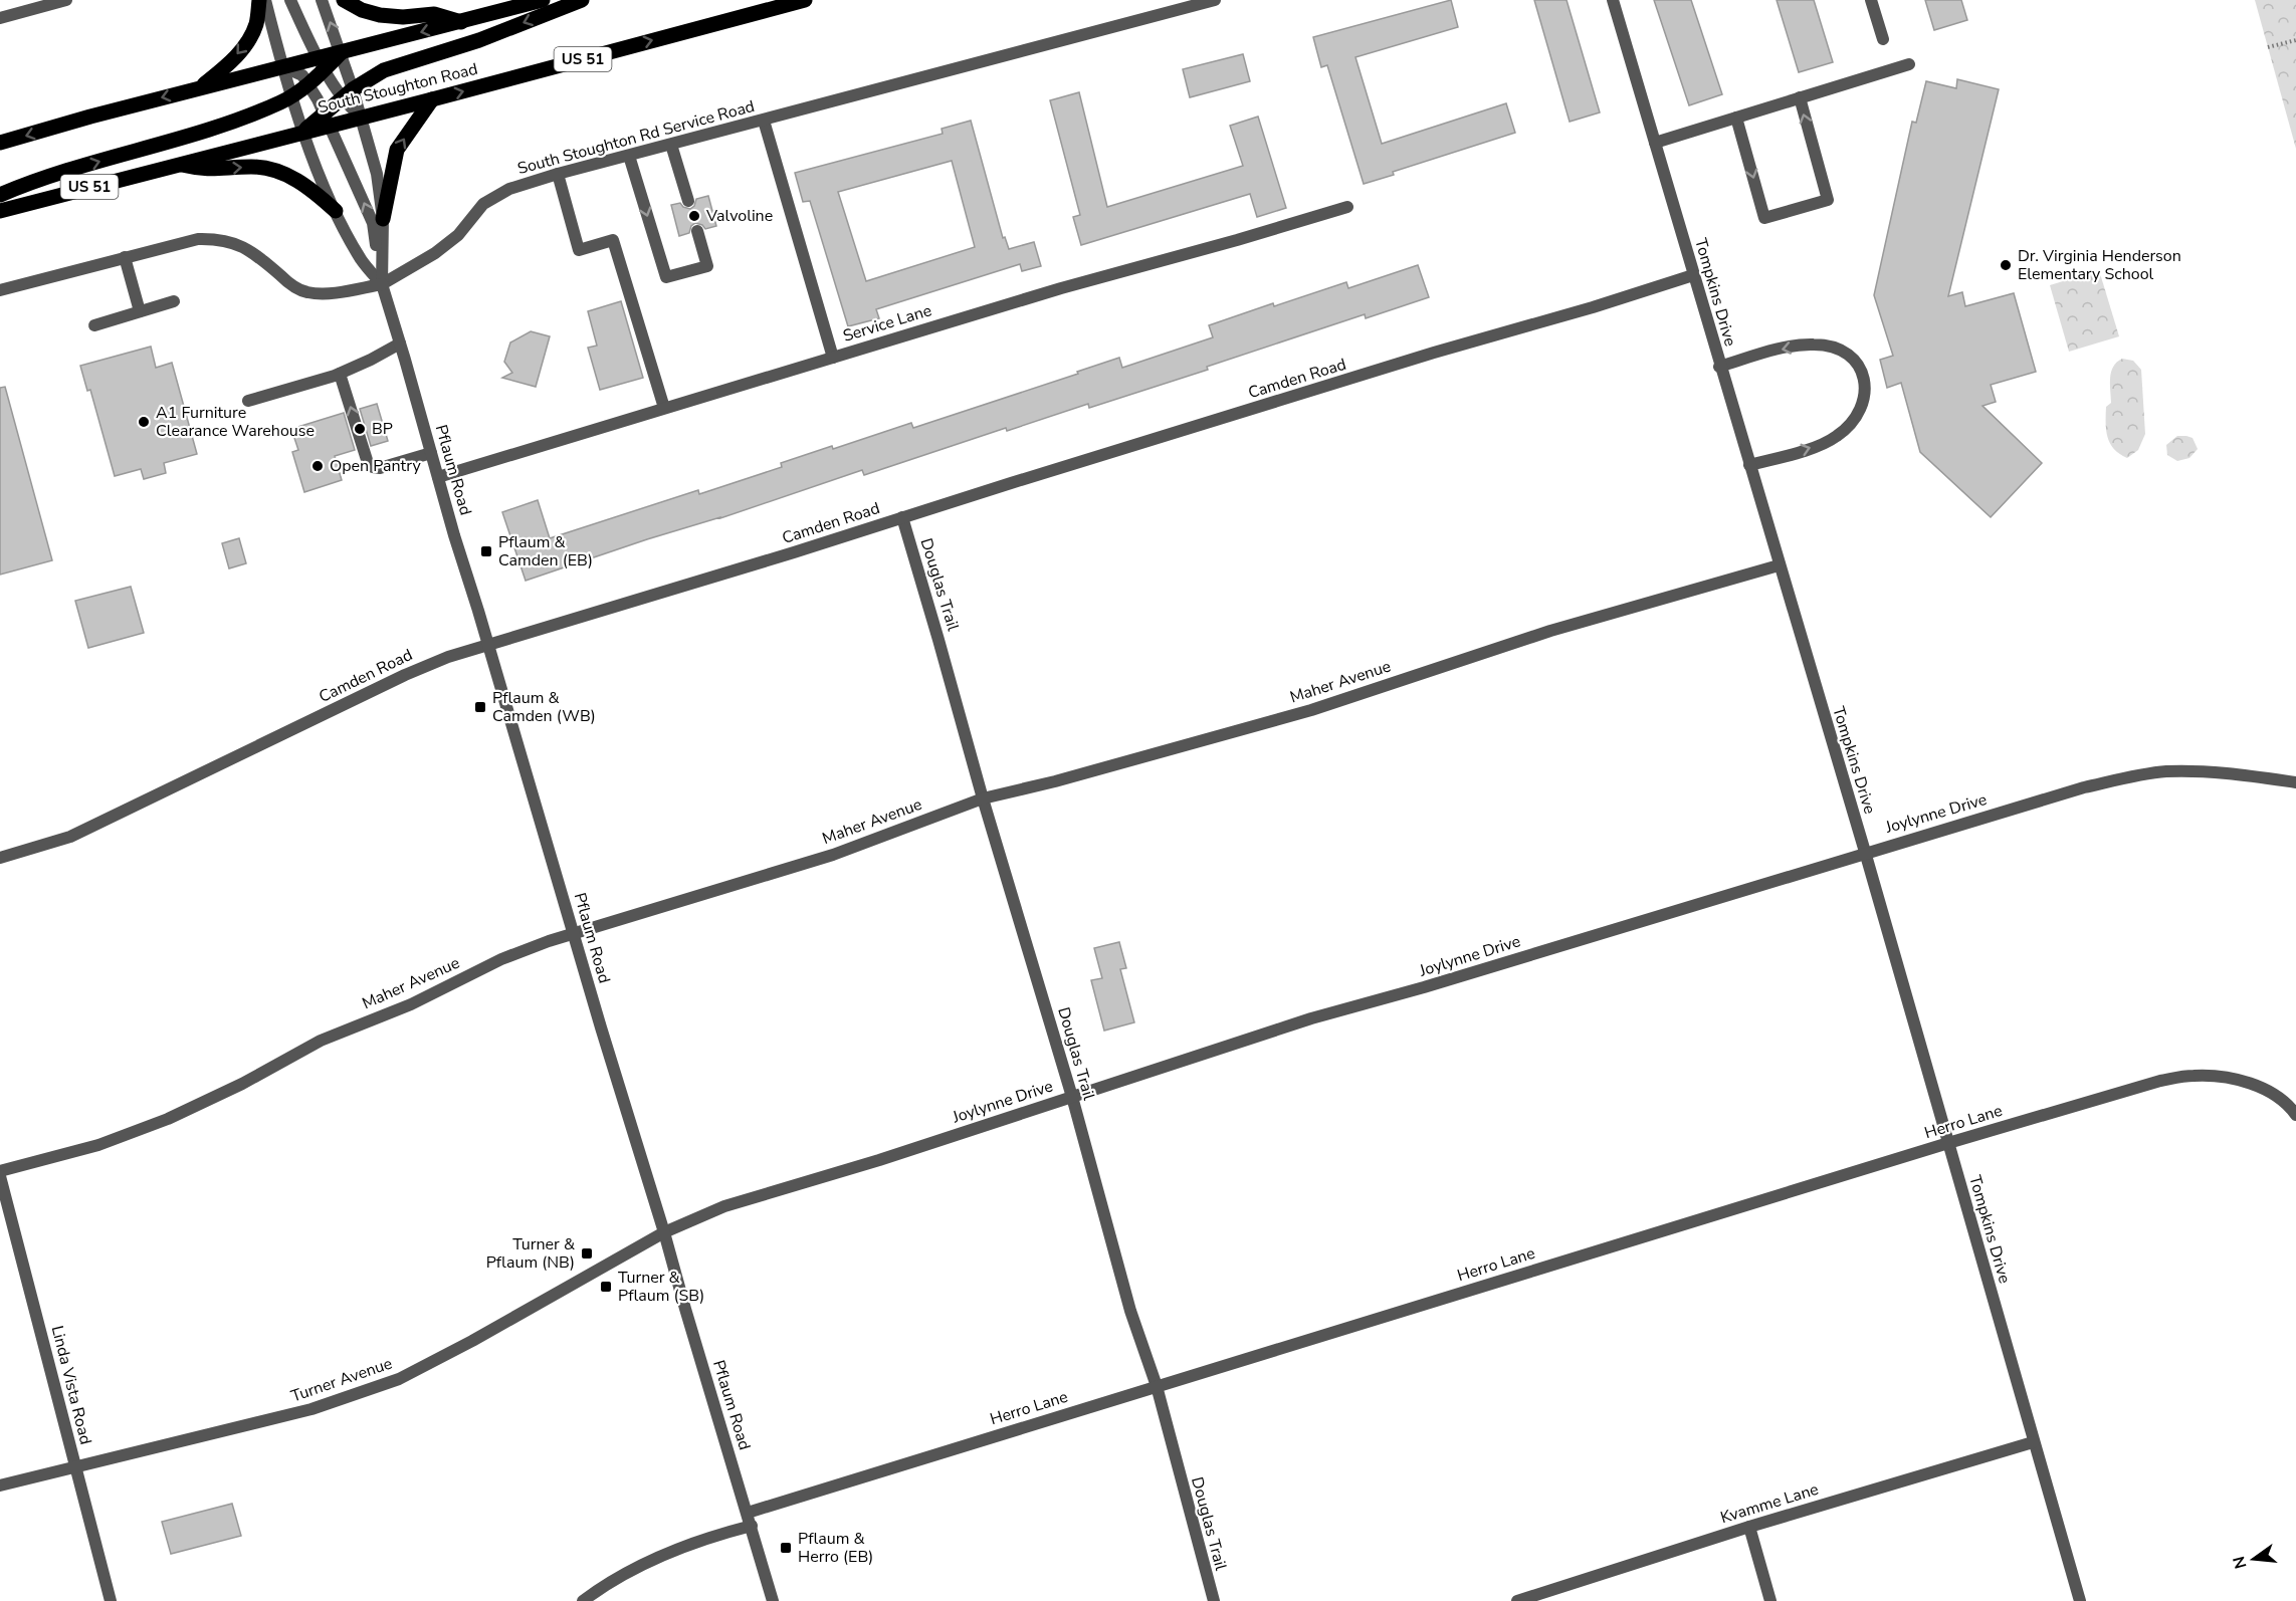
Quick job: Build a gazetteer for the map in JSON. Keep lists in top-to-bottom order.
{
  "streets": {
    "main road": ["US 51", "South Stoughton Road"],
    "street": [
      "South Stoughton Rd Service Road",
      "Tompkins Drive",
      "Service Lane",
      "Camden Road",
      "Pflaum Road",
      "Douglas Trail",
      "Maher Avenue",
      "Joylynne Drive",
      "Herro Lane",
      "Turner Avenue",
      "Linda Vista Road",
      "Kvamme Lane"
    ]
  },
  "crossings": [
    ["South Stoughton Road", "Pflaum Road"],
    ["South Stoughton Rd Service Road", "Pflaum Road"],
    ["Tompkins Drive", "Camden Road"],
    ["Tompkins Drive", "Maher Avenue"],
    ["Tompkins Drive", "Joylynne Drive"],
    ["Tompkins Drive", "Herro Lane"],
    ["Tompkins Drive", "Kvamme Lane"],
    ["Service Lane", "Pflaum Road"],
    ["Camden Road", "Pflaum Road"],
    ["Camden Road", "Douglas Trail"],
    ["Pflaum Road", "Maher Avenue"],
    ["Pflaum Road", "Joylynne Drive"],
    ["Pflaum Road", "Herro Lane"],
    ["Pflaum Road", "Turner Avenue"],
    ["Douglas Trail", "Maher Avenue"],
    ["Douglas Trail", "Joylynne Drive"],
    ["Douglas Trail", "Herro Lane"],
    ["Joylynne Drive", "Turner Avenue"],
    ["Turner Avenue", "Linda Vista Road"]
  ],
  "places": {
    "other": [
      "Valvoline",
      "Dr. Virginia Henderson Elementary School",
      "A1 Furniture Clearance Warehouse",
      "BP",
      "Open Pantry"
    ],
    "transit": [
      "Pflaum & Camden (EB)",
      "Pflaum & Camden (WB)",
      "Turner & Pflaum (NB)",
      "Turner & Pflaum (SB)",
      "Pflaum & Herro (EB)"
    ]
  },
  "north": "left"
}
